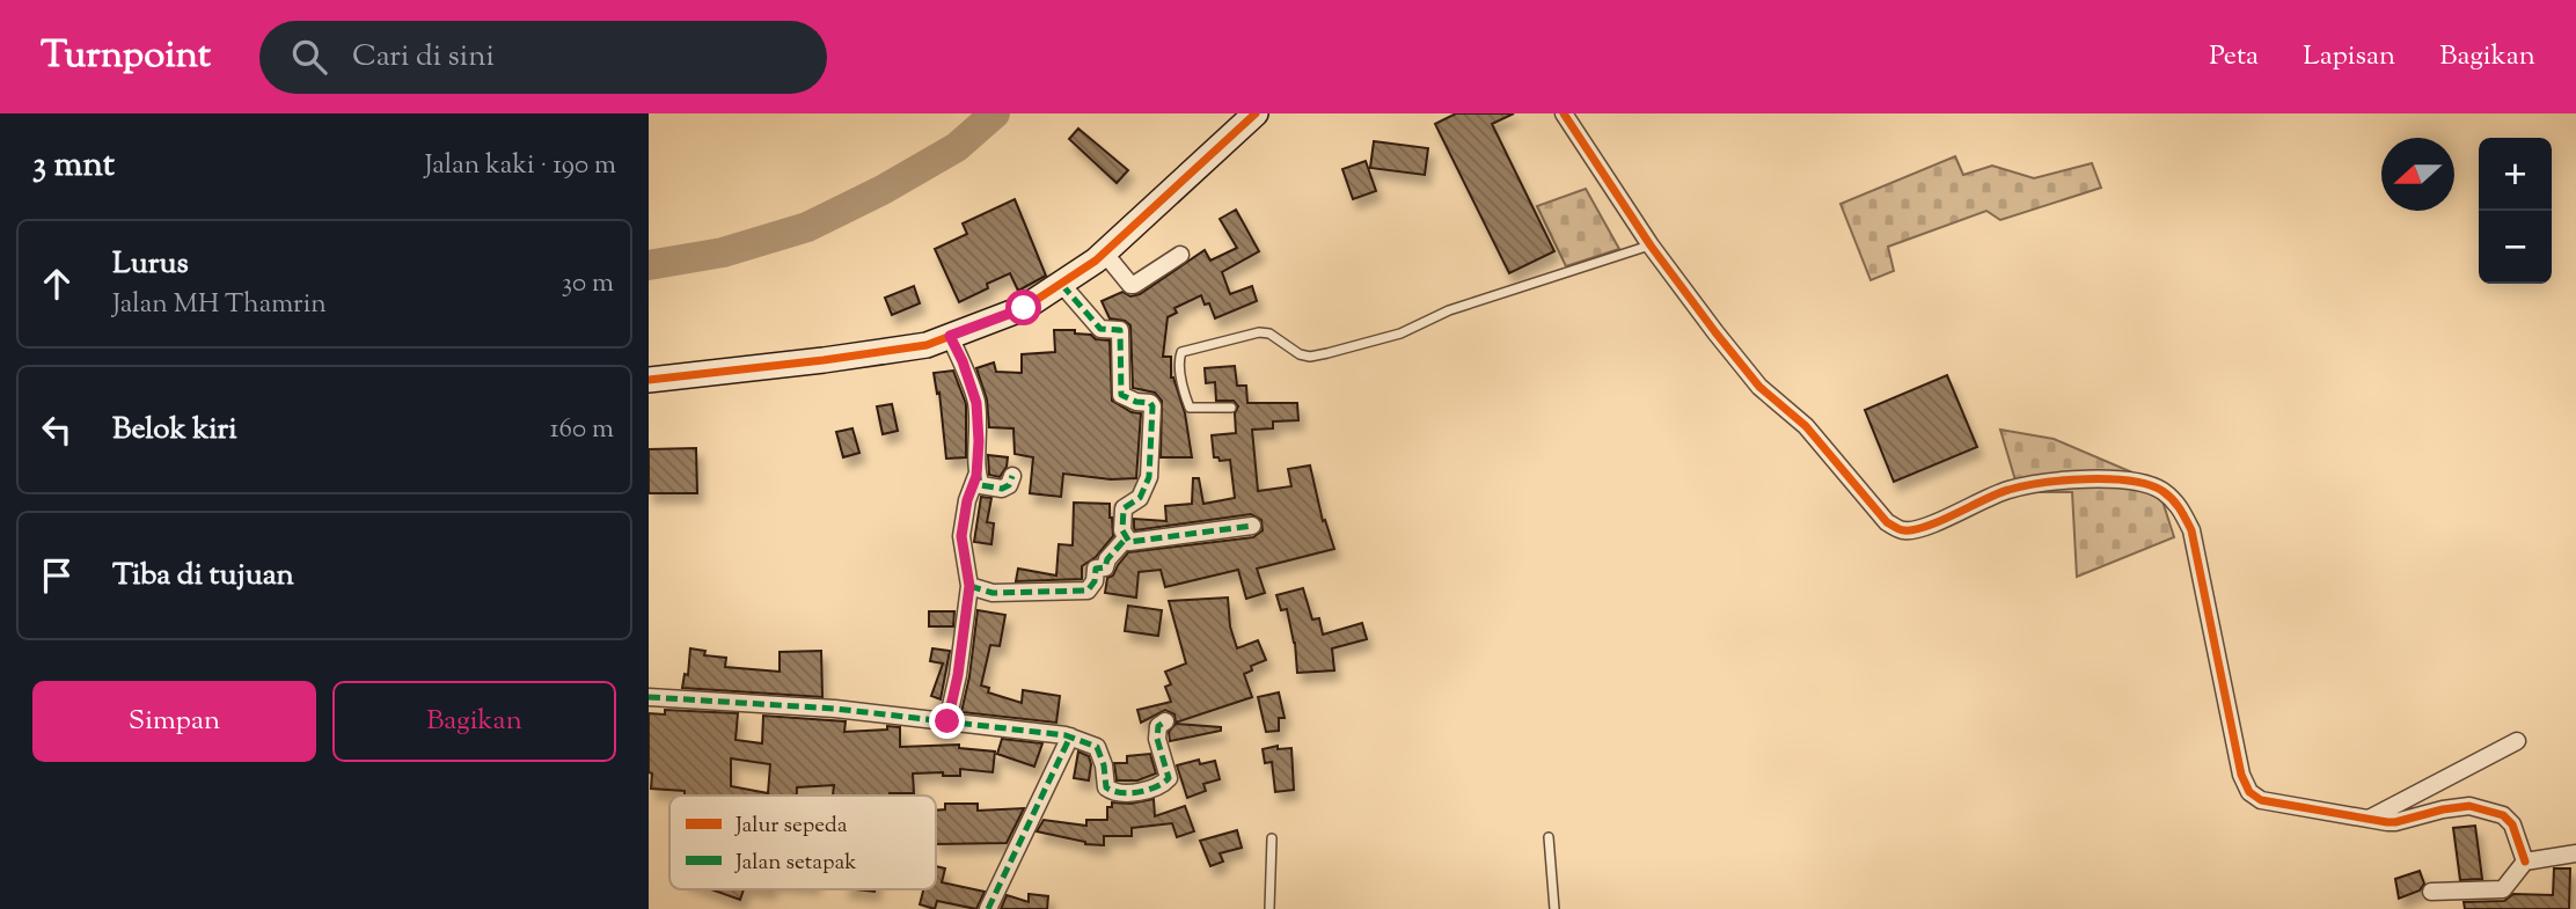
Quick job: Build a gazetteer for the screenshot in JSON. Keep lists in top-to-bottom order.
{
  "legend": ["Jalur sepeda", "Jalan setapak"],
  "north": "left",
  "page": {
    "header": "Turnpoint",
    "search": "Cari di sini",
    "nav": ["Peta", "Lapisan", "Bagikan"],
    "heading": ["3 mnt", "Jalan kaki · 190 m"],
    "map_buttons": ["+", "−"],
    "list": [
      ["Lurus", "Jalan MH Thamrin", "30 m"],
      ["Belok kiri", "160 m"],
      "Tiba di tujuan"
    ],
    "buttons": ["Simpan", "Bagikan"]
  }
}
